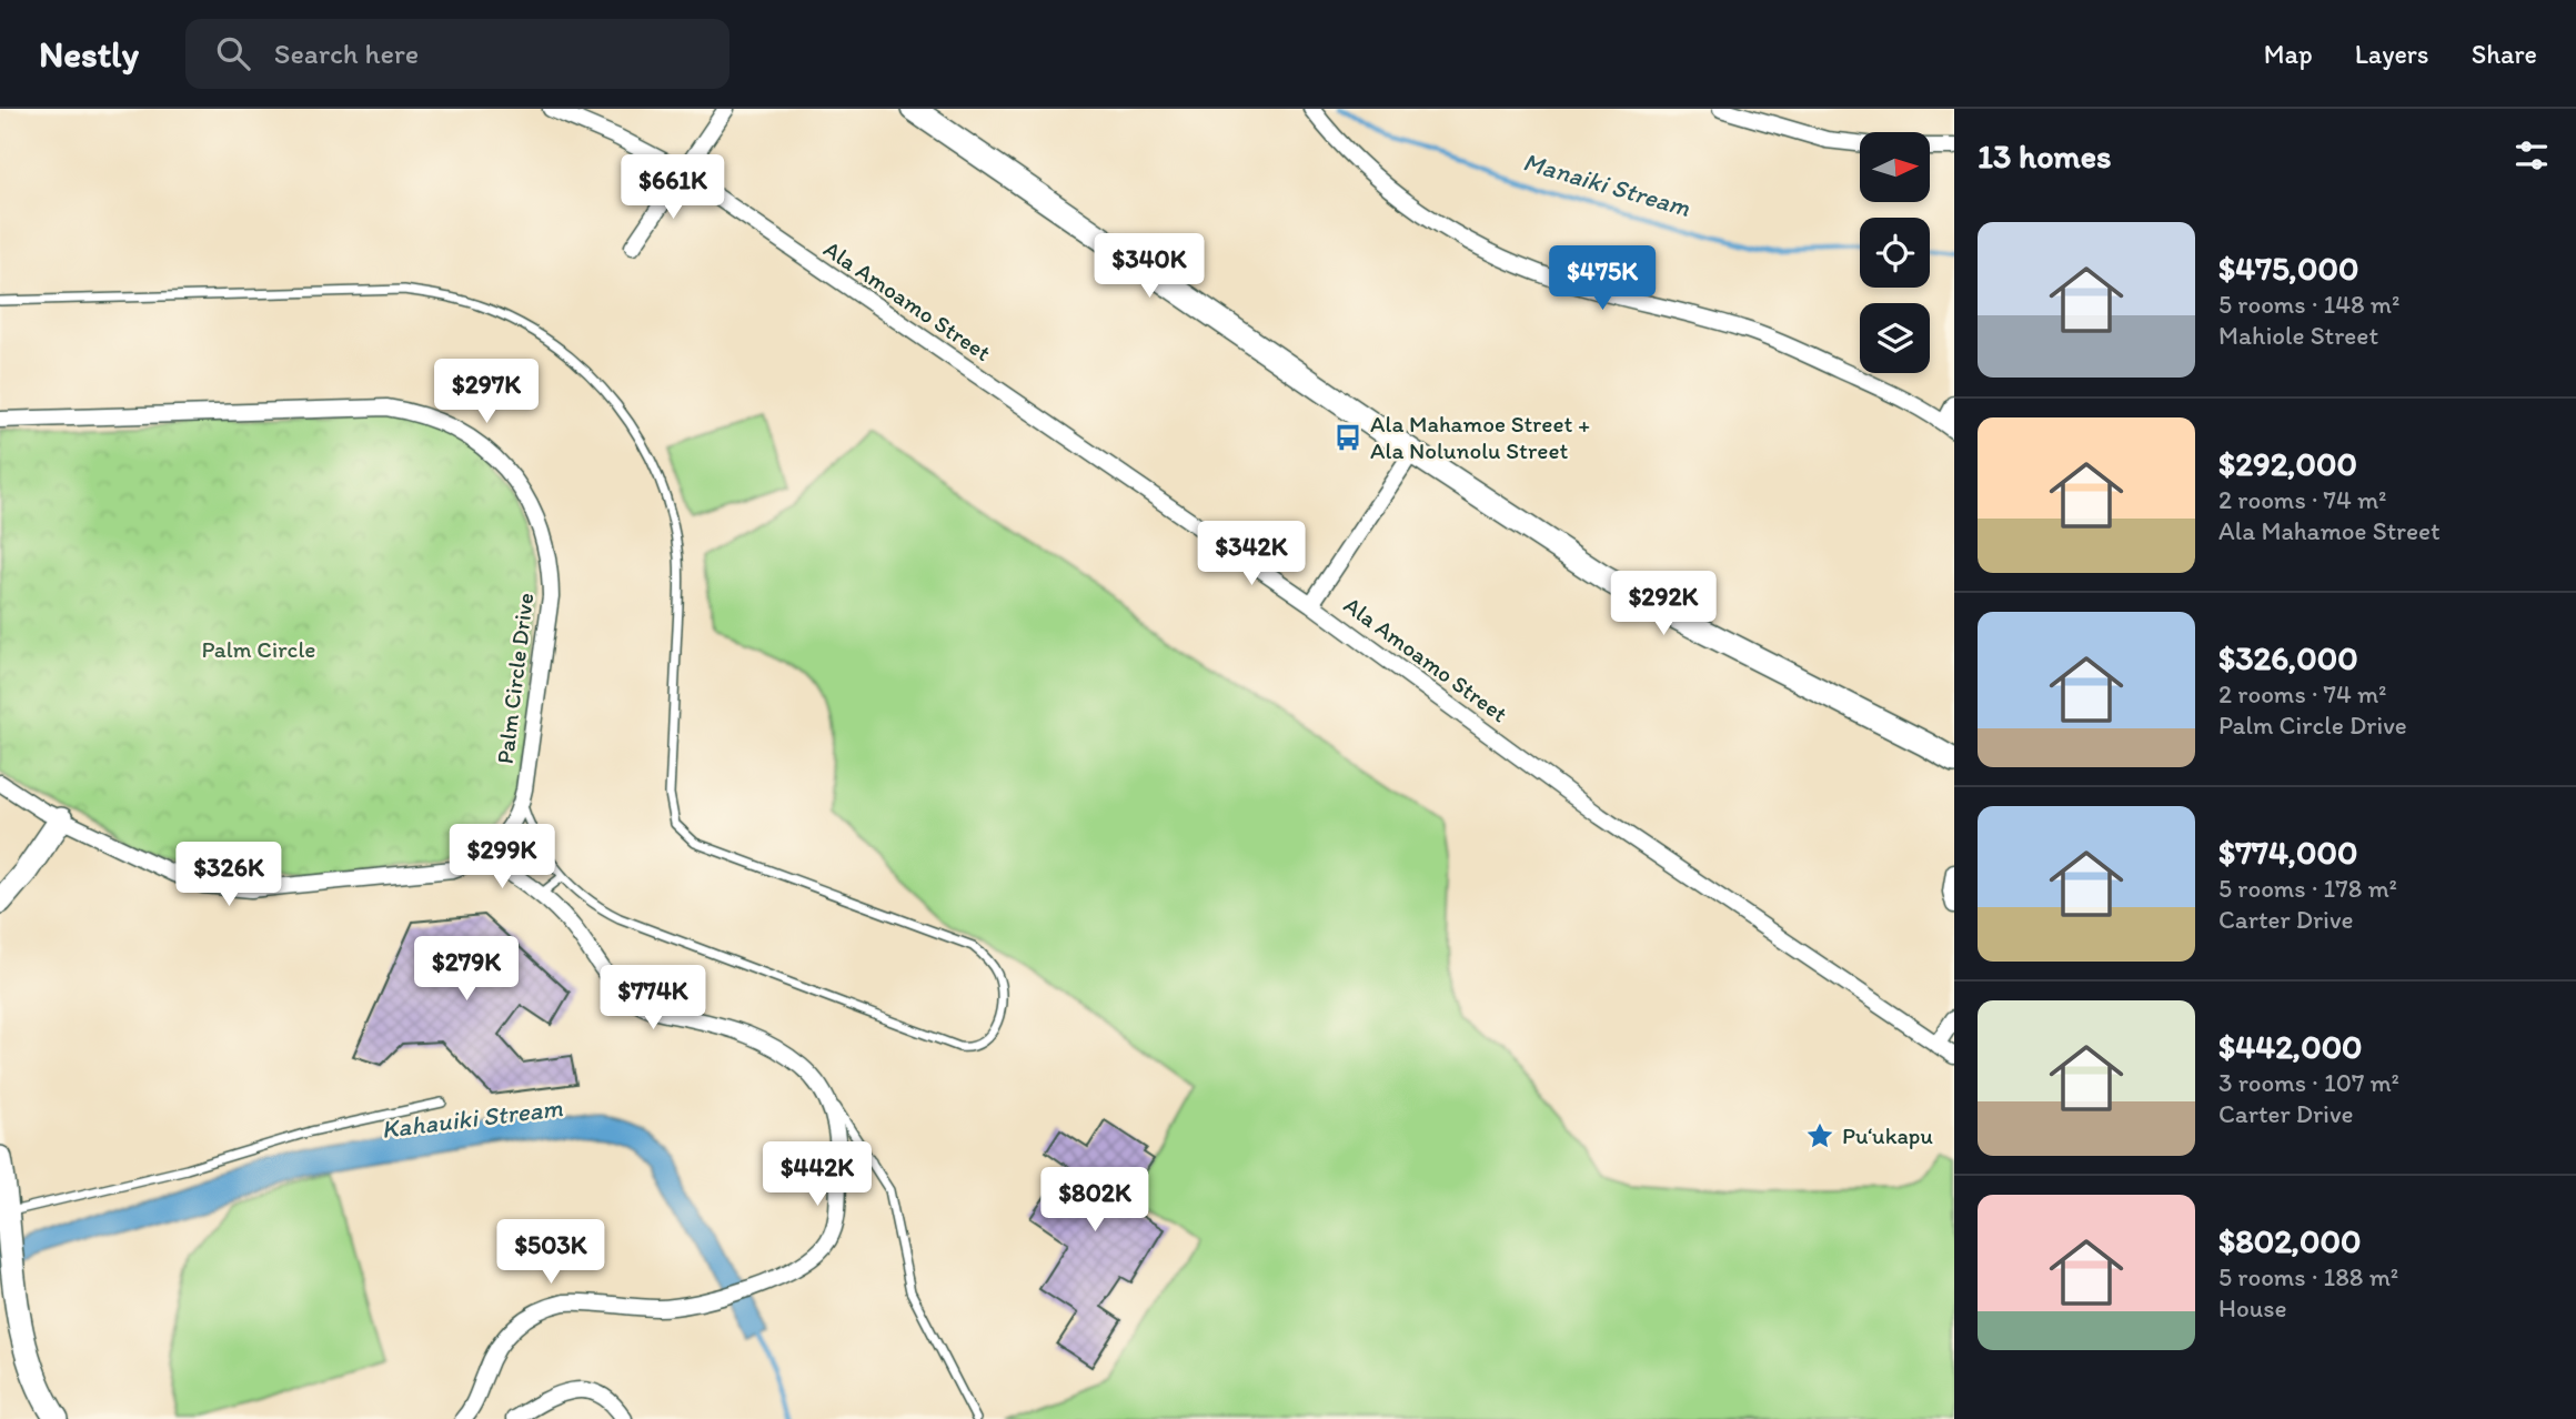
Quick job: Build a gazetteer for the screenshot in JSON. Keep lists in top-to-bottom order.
{
  "streets": {
    "street": ["Ala Amoamo Street", "Palm Circle Drive"]
  },
  "water": ["Manaiki Stream", "Kahauiki Stream"],
  "parks": ["Palm Circle"],
  "places": {
    "bus stop": ["Ala Mahamoe Street + Ala Nolunolu Street"],
    "place": ["Puʻukapu"]
  },
  "north": "right",
  "page": {
    "header": "Nestly",
    "search": "Search here",
    "nav": ["Map", "Layers", "Share"],
    "heading": "13 homes",
    "price": [
      "$661K",
      "$340K",
      "$475K",
      "$297K",
      "$342K",
      "$292K",
      "$299K",
      "$326K",
      "$279K",
      "$774K",
      "$442K",
      "$802K",
      "$503K"
    ],
    "list": [
      {
        "name": "$475,000",
        "note": "5 rooms · 148 m² · Mahiole Street"
      },
      {
        "name": "$292,000",
        "note": "2 rooms · 74 m² · Ala Mahamoe Street"
      },
      {
        "name": "$326,000",
        "note": "2 rooms · 74 m² · Palm Circle Drive"
      },
      {
        "name": "$774,000",
        "note": "5 rooms · 178 m² · Carter Drive"
      },
      {
        "name": "$442,000",
        "note": "3 rooms · 107 m² · Carter Drive"
      },
      {
        "name": "$802,000",
        "note": "5 rooms · 188 m² · House"
      }
    ]
  }
}
